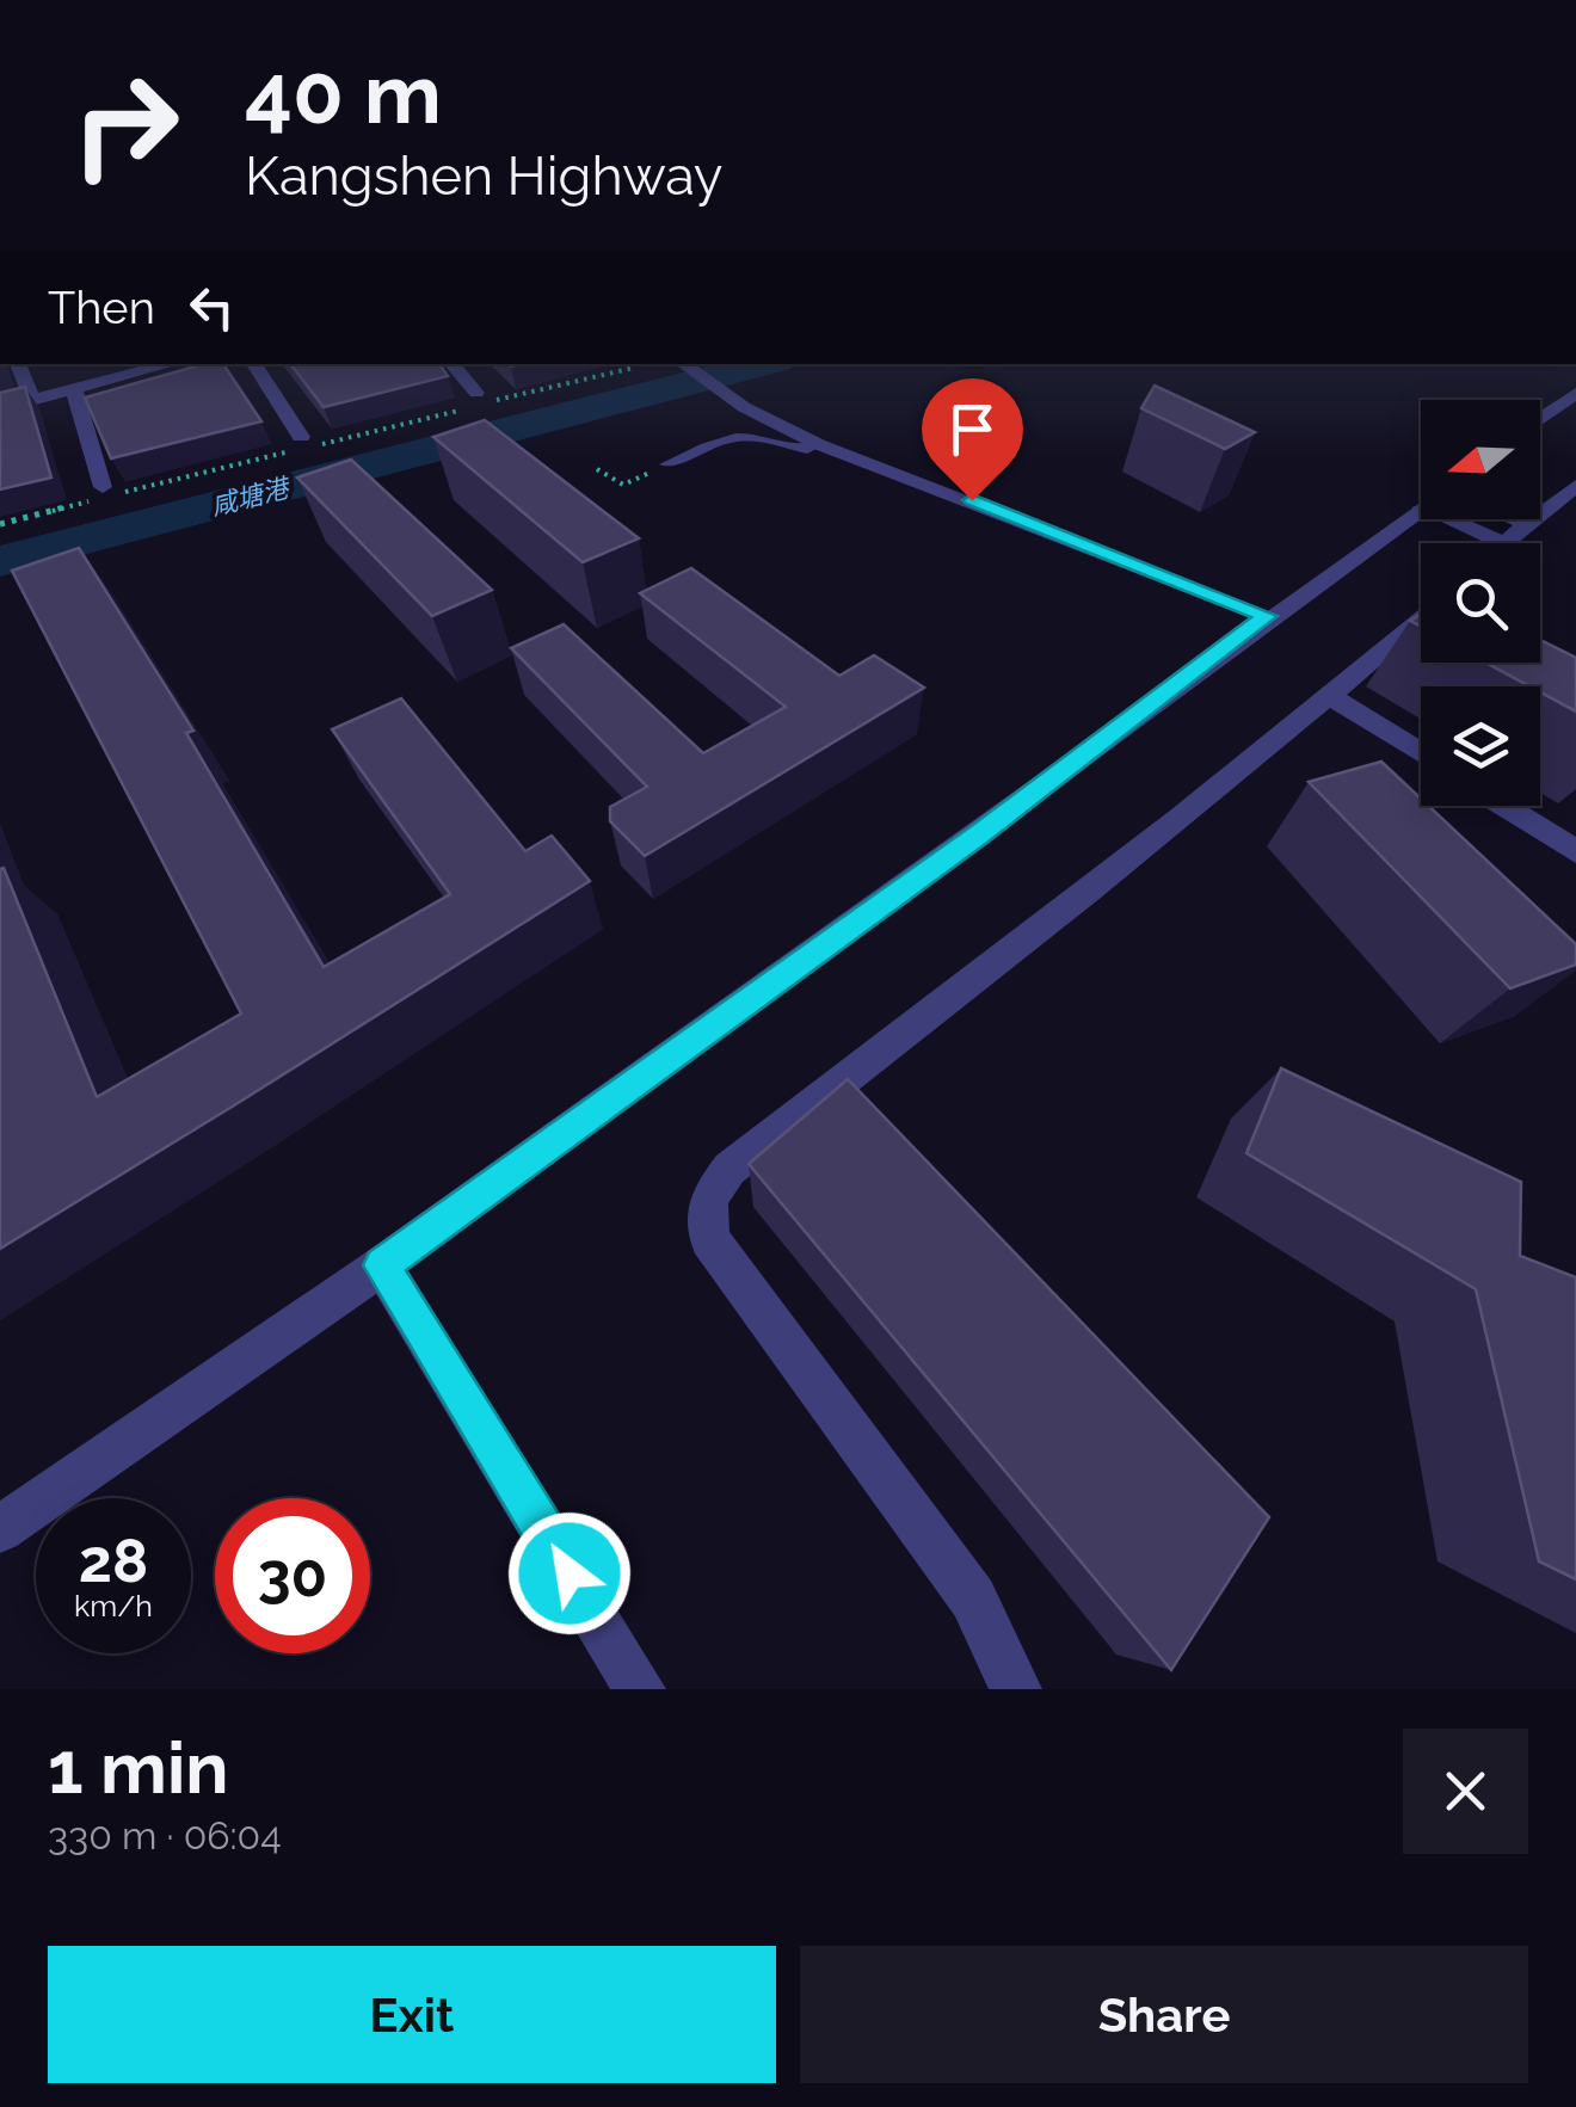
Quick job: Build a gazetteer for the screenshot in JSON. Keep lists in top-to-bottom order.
{
  "water": ["咸塘港"],
  "north": "left",
  "page": {
    "turn": ["40 m", "Kangshen Highway"],
    "then": "Then",
    "speed": "28 km/h",
    "limit": "30",
    "heading": ["1 min", "330 m · 06:04"],
    "buttons": ["Exit", "Share"]
  }
}
